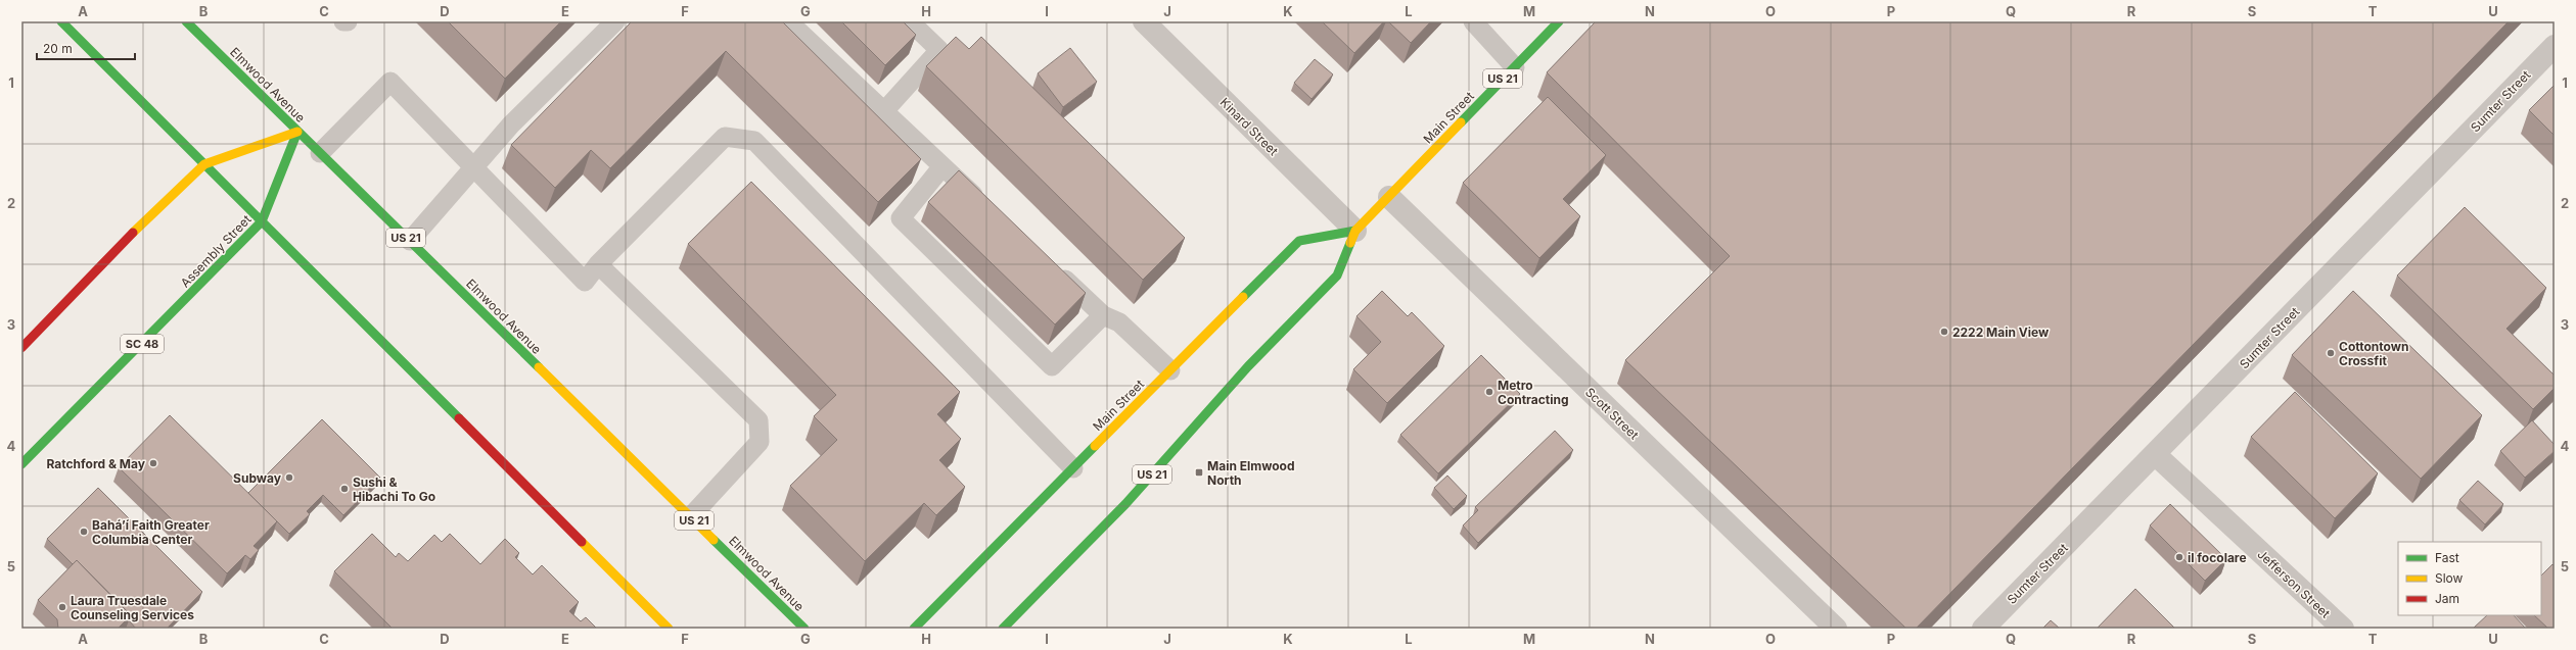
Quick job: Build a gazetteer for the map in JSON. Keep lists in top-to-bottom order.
{
  "streets": {
    "main road": [
      "US 21",
      "Elmwood Avenue",
      "Main Street",
      "Assembly Street",
      "SC 48"
    ],
    "street": [
      "Sumter Street",
      "Kinard Street",
      "Scott Street",
      "Jefferson Street"
    ]
  },
  "crossings": [
    ["Elmwood Avenue", "Assembly Street"],
    ["Sumter Street", "Jefferson Street"],
    ["Main Street", "Kinard Street"],
    ["Main Street", "Scott Street"]
  ],
  "places": {
    "other": [
      "2222 Main View",
      "Cottontown Crossfit",
      "Metro Contracting",
      "Ratchford & May",
      "Subway",
      "Sushi & Hibachi To Go",
      "Bahá’í Faith Greater Columbia Center",
      "il focolare",
      "Laura Truesdale Counseling Services"
    ],
    "transit": ["Main Elmwood North"]
  },
  "legend": ["Fast", "Slow", "Jam"],
  "scale_bar": "20 m",
  "grid": {
    "columns": [
      "A",
      "B",
      "C",
      "D",
      "E",
      "F",
      "G",
      "H",
      "I",
      "J",
      "K",
      "L",
      "M",
      "N",
      "O",
      "P",
      "Q",
      "R",
      "S",
      "T",
      "U"
    ],
    "rows": [
      "1",
      "2",
      "3",
      "4",
      "5"
    ]
  }
}
